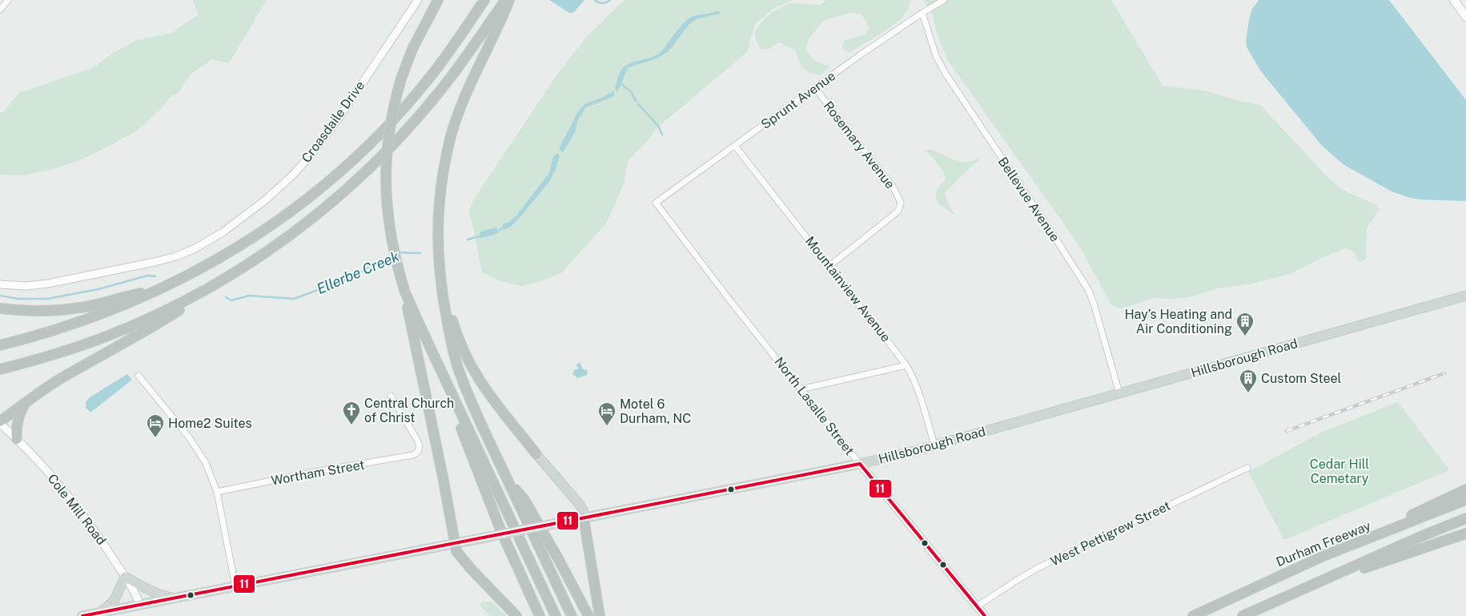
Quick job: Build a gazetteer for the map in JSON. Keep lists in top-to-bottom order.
{
  "streets": {
    "highway": ["Durham Freeway"],
    "main road": ["Hillsborough Road"],
    "street": [
      "Sprunt Avenue",
      "Croasdaile Drive",
      "Rosemary Avenue",
      "Bellevue Avenue",
      "Mountainview Avenue",
      "North Lasalle Street",
      "Wortham Street",
      "Cole Mill Road",
      "West Pettigrew Street"
    ]
  },
  "crossings": [
    ["Sprunt Avenue", "Rosemary Avenue"],
    ["Sprunt Avenue", "Bellevue Avenue"],
    ["Sprunt Avenue", "Mountainview Avenue"],
    ["Sprunt Avenue", "North Lasalle Street"],
    ["Rosemary Avenue", "Mountainview Avenue"],
    ["Bellevue Avenue", "Hillsborough Road"],
    ["Mountainview Avenue", "Hillsborough Road"],
    ["Hillsborough Road", "North Lasalle Street"],
    ["Hillsborough Road", "Cole Mill Road"],
    ["North Lasalle Street", "West Pettigrew Street"]
  ],
  "water": ["Ellerbe Creek"],
  "parks": ["Cedar Hill Cemetary"],
  "places": {
    "building": ["Hay’s Heating and Air Conditioning", "Custom Steel"],
    "church": ["Central Church of Christ"],
    "hotel": ["Motel 6 Durham, NC", "Home2 Suites"]
  },
  "lines": ["transit line 11"]
}
